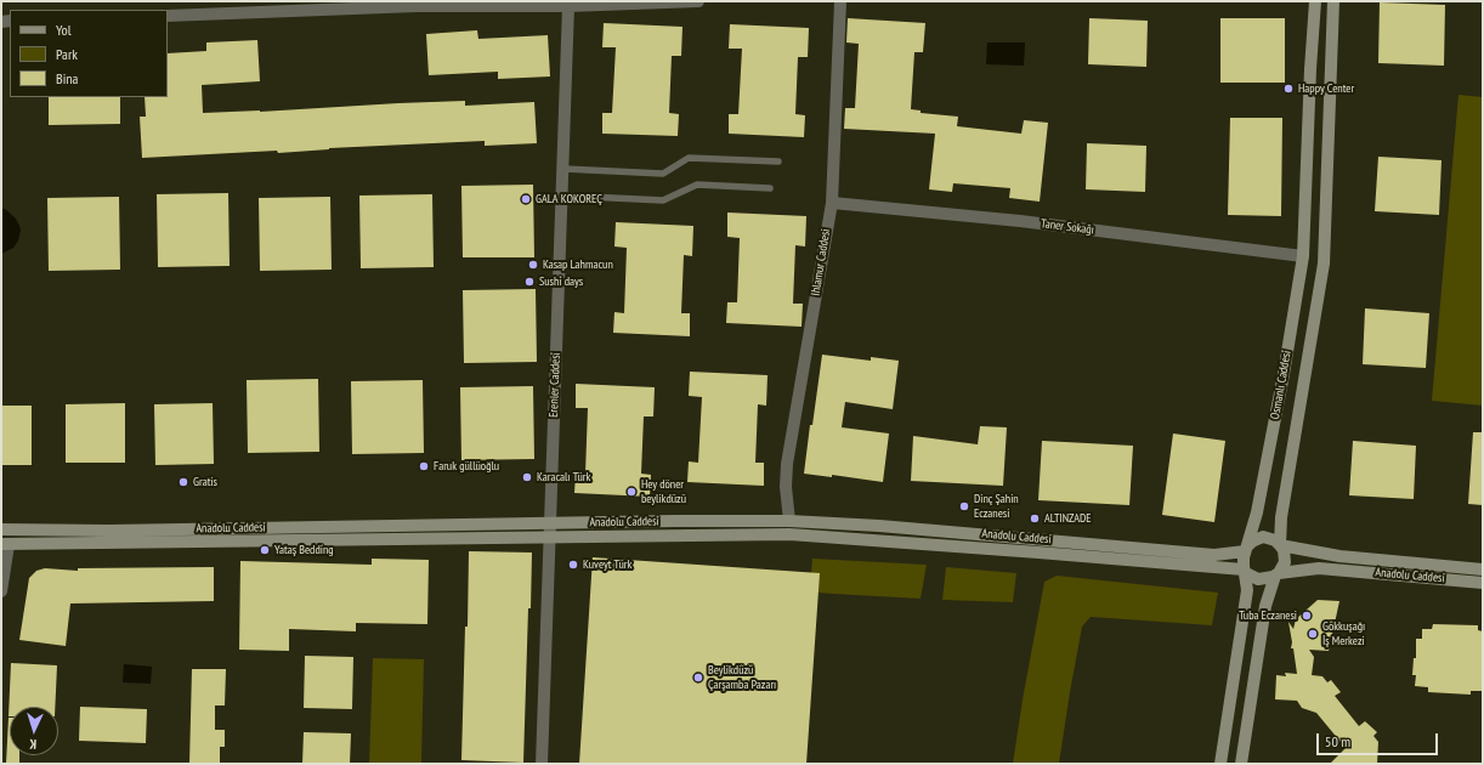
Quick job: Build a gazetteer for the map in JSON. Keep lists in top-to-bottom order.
{
  "streets": {
    "main road": ["Osmanlı Caddesi", "Anadolu Caddesi"],
    "street": ["Taner Sokağı", "Ihlamur Caddesi", "Erenler Caddesi"]
  },
  "crossings": [
    ["Taner Sokağı", "Ihlamur Caddesi"],
    ["Taner Sokağı", "Osmanlı Caddesi"],
    ["Ihlamur Caddesi", "Anadolu Caddesi"],
    ["Erenler Caddesi", "Anadolu Caddesi"],
    ["Osmanlı Caddesi", "Anadolu Caddesi"]
  ],
  "places": [
    "Happy Center",
    "GALA KOKOREÇ",
    "Kasap Lahmacun",
    "Sushi days",
    "Faruk güllüoğlu",
    "Karacalı Türk",
    "Gratis",
    "Hey döner beylikdüzü",
    "Dinç Şahin Eczanesi",
    "ALTINZADE",
    "Yataş Bedding",
    "Kuveyt Türk",
    "Tuba Eczanesi",
    "Gökkuşağı İş Merkezi",
    "Beylikdüzü Çarşamba Pazarı"
  ],
  "legend": ["Yol", "Park", "Bina"],
  "scale_bar": "50 m",
  "north": "bottom"
}
